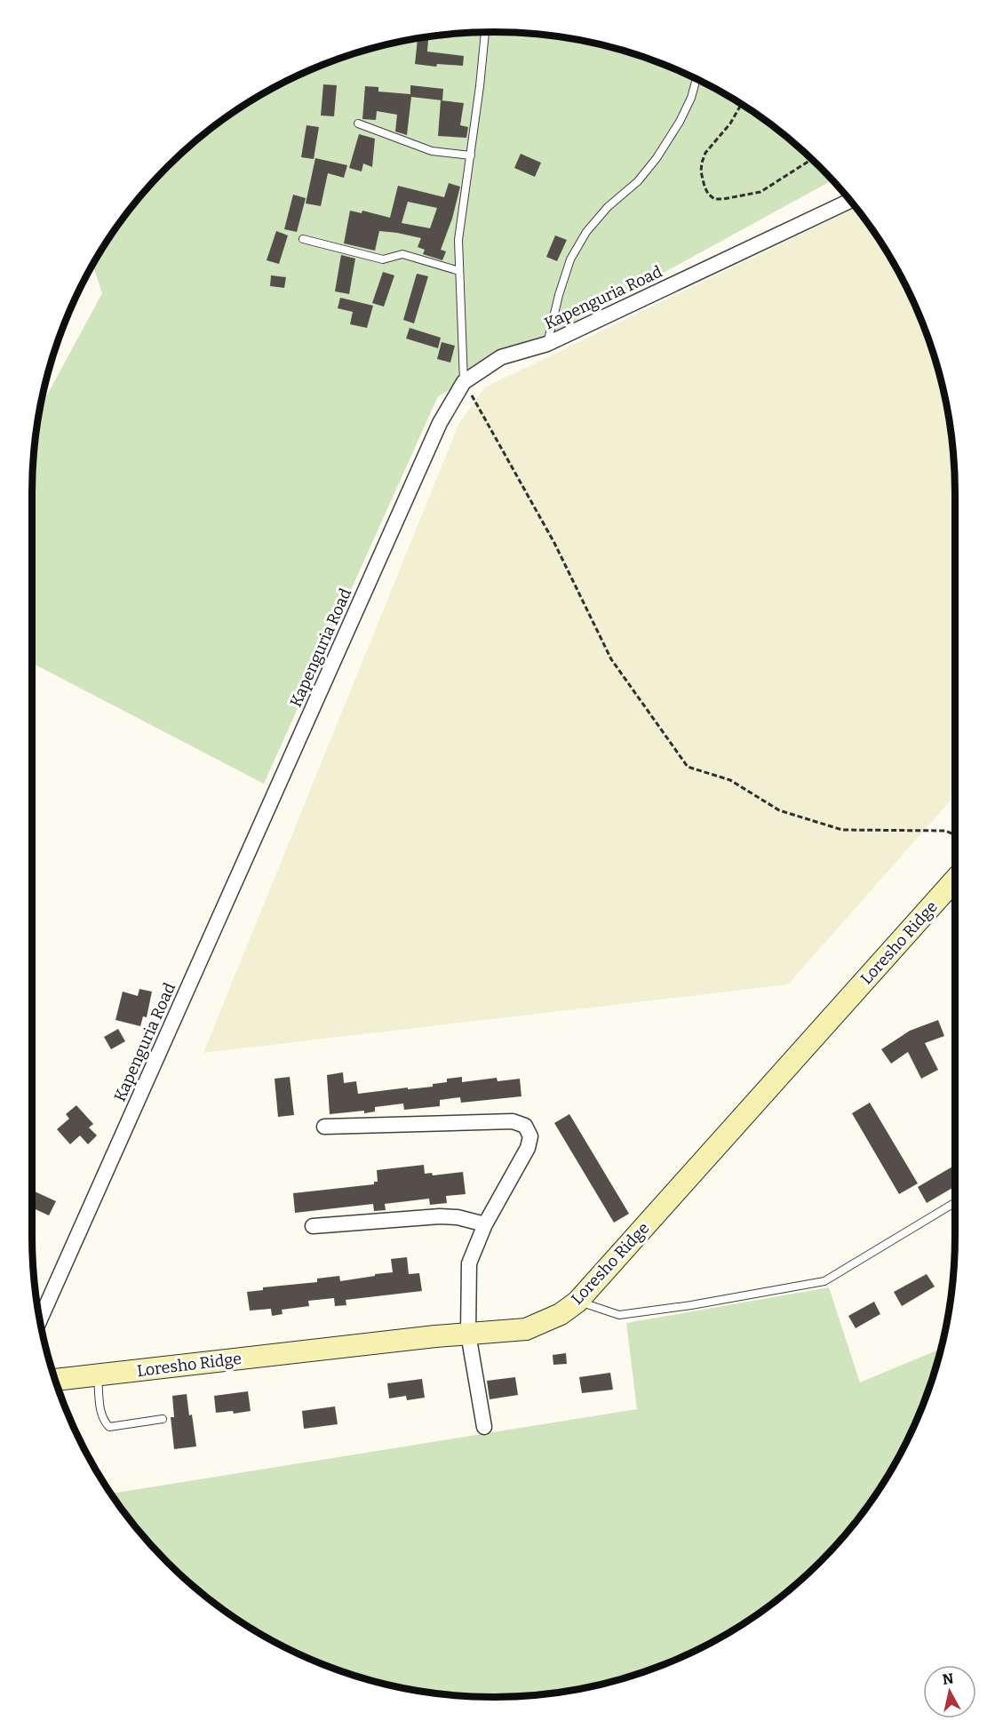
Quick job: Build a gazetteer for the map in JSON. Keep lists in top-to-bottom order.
{
  "streets": {
    "street": ["Kapenguria Road", "Loresho Ridge"]
  },
  "north": "top"
}
